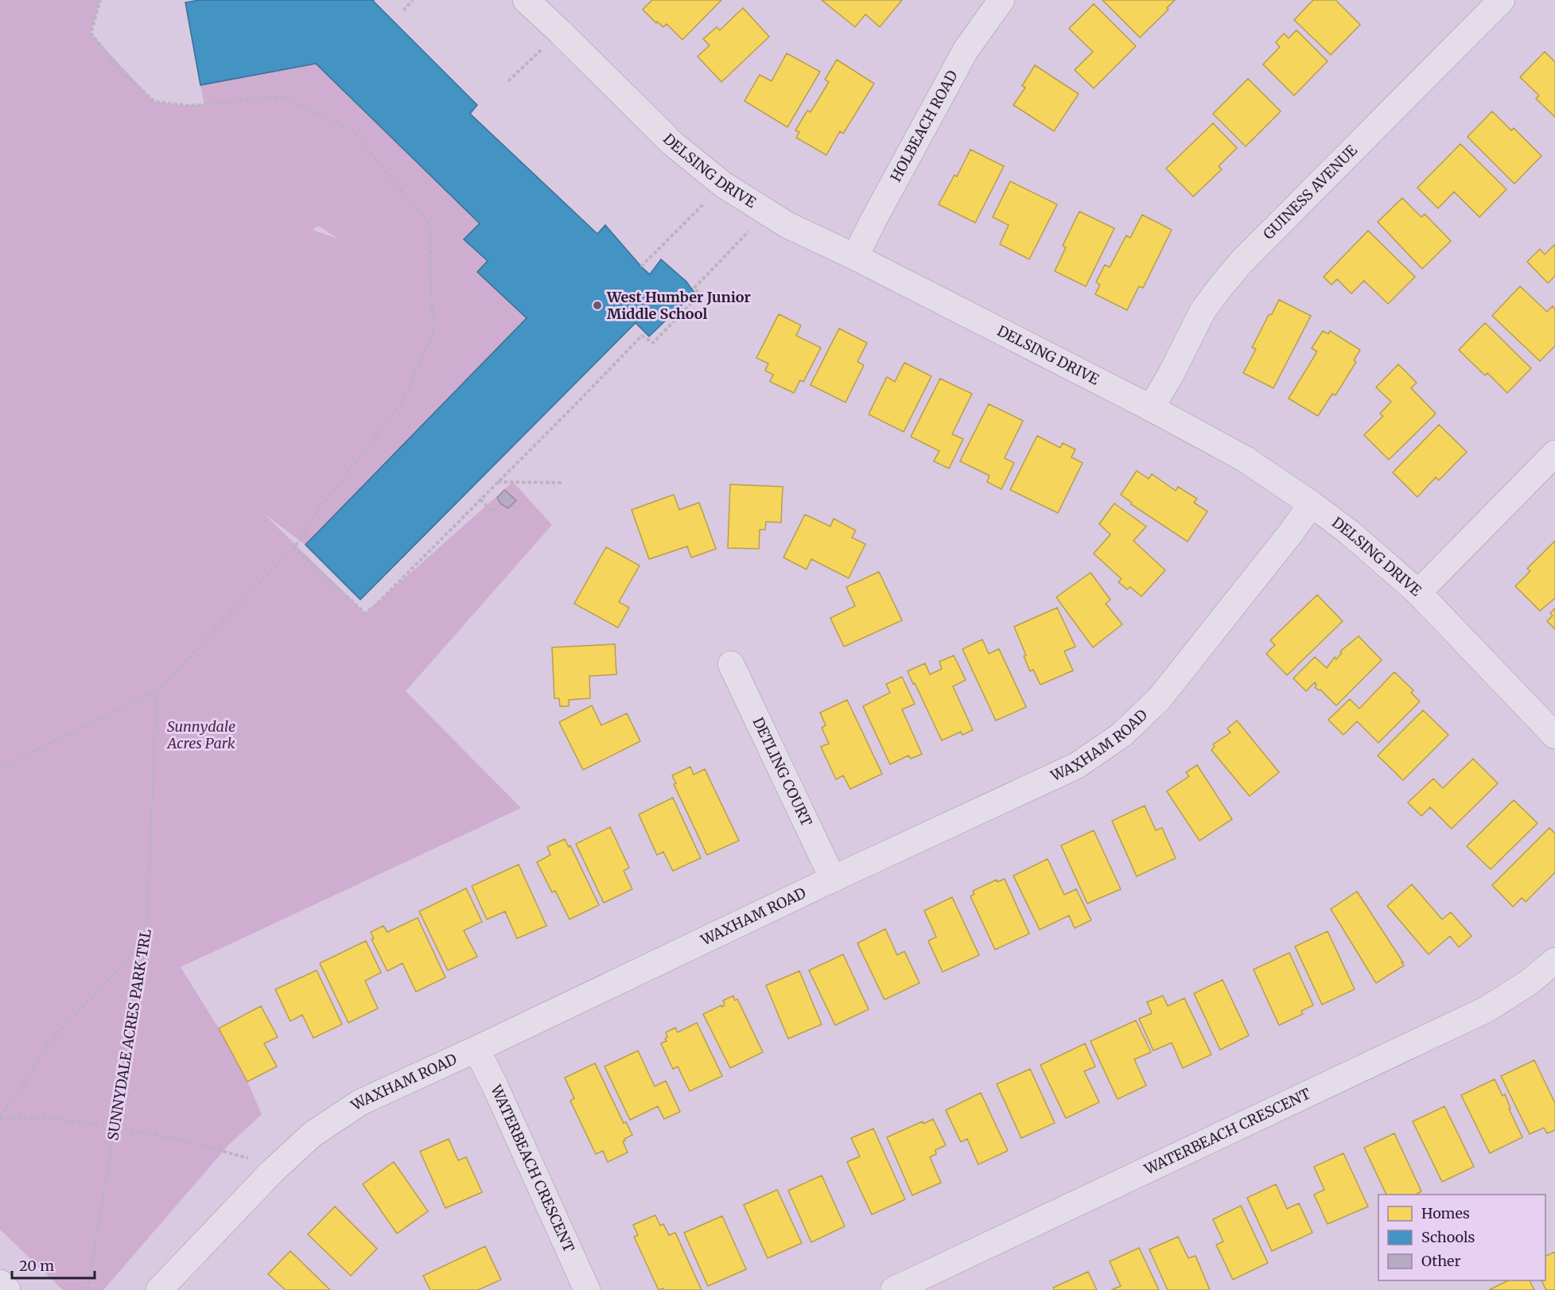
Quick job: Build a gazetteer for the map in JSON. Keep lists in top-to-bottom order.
{
  "streets": {
    "street": [
      "HOLBEACH ROAD",
      "DELSING DRIVE",
      "GUINESS AVENUE",
      "WAXHAM ROAD",
      "DETLING COURT",
      "WATERBEACH CRESCENT"
    ],
    "path": ["SUNNYDALE ACRES PARK TRL"]
  },
  "crossings": [
    ["HOLBEACH ROAD", "DELSING DRIVE"],
    ["DELSING DRIVE", "GUINESS AVENUE"],
    ["DELSING DRIVE", "WAXHAM ROAD"],
    ["WAXHAM ROAD", "DETLING COURT"],
    ["WAXHAM ROAD", "WATERBEACH CRESCENT"]
  ],
  "parks": ["Sunnydale Acres Park"],
  "places": ["West Humber Junior Middle School"],
  "legend": ["Homes", "Schools", "Other"],
  "scale_bar": "20 m"
}
